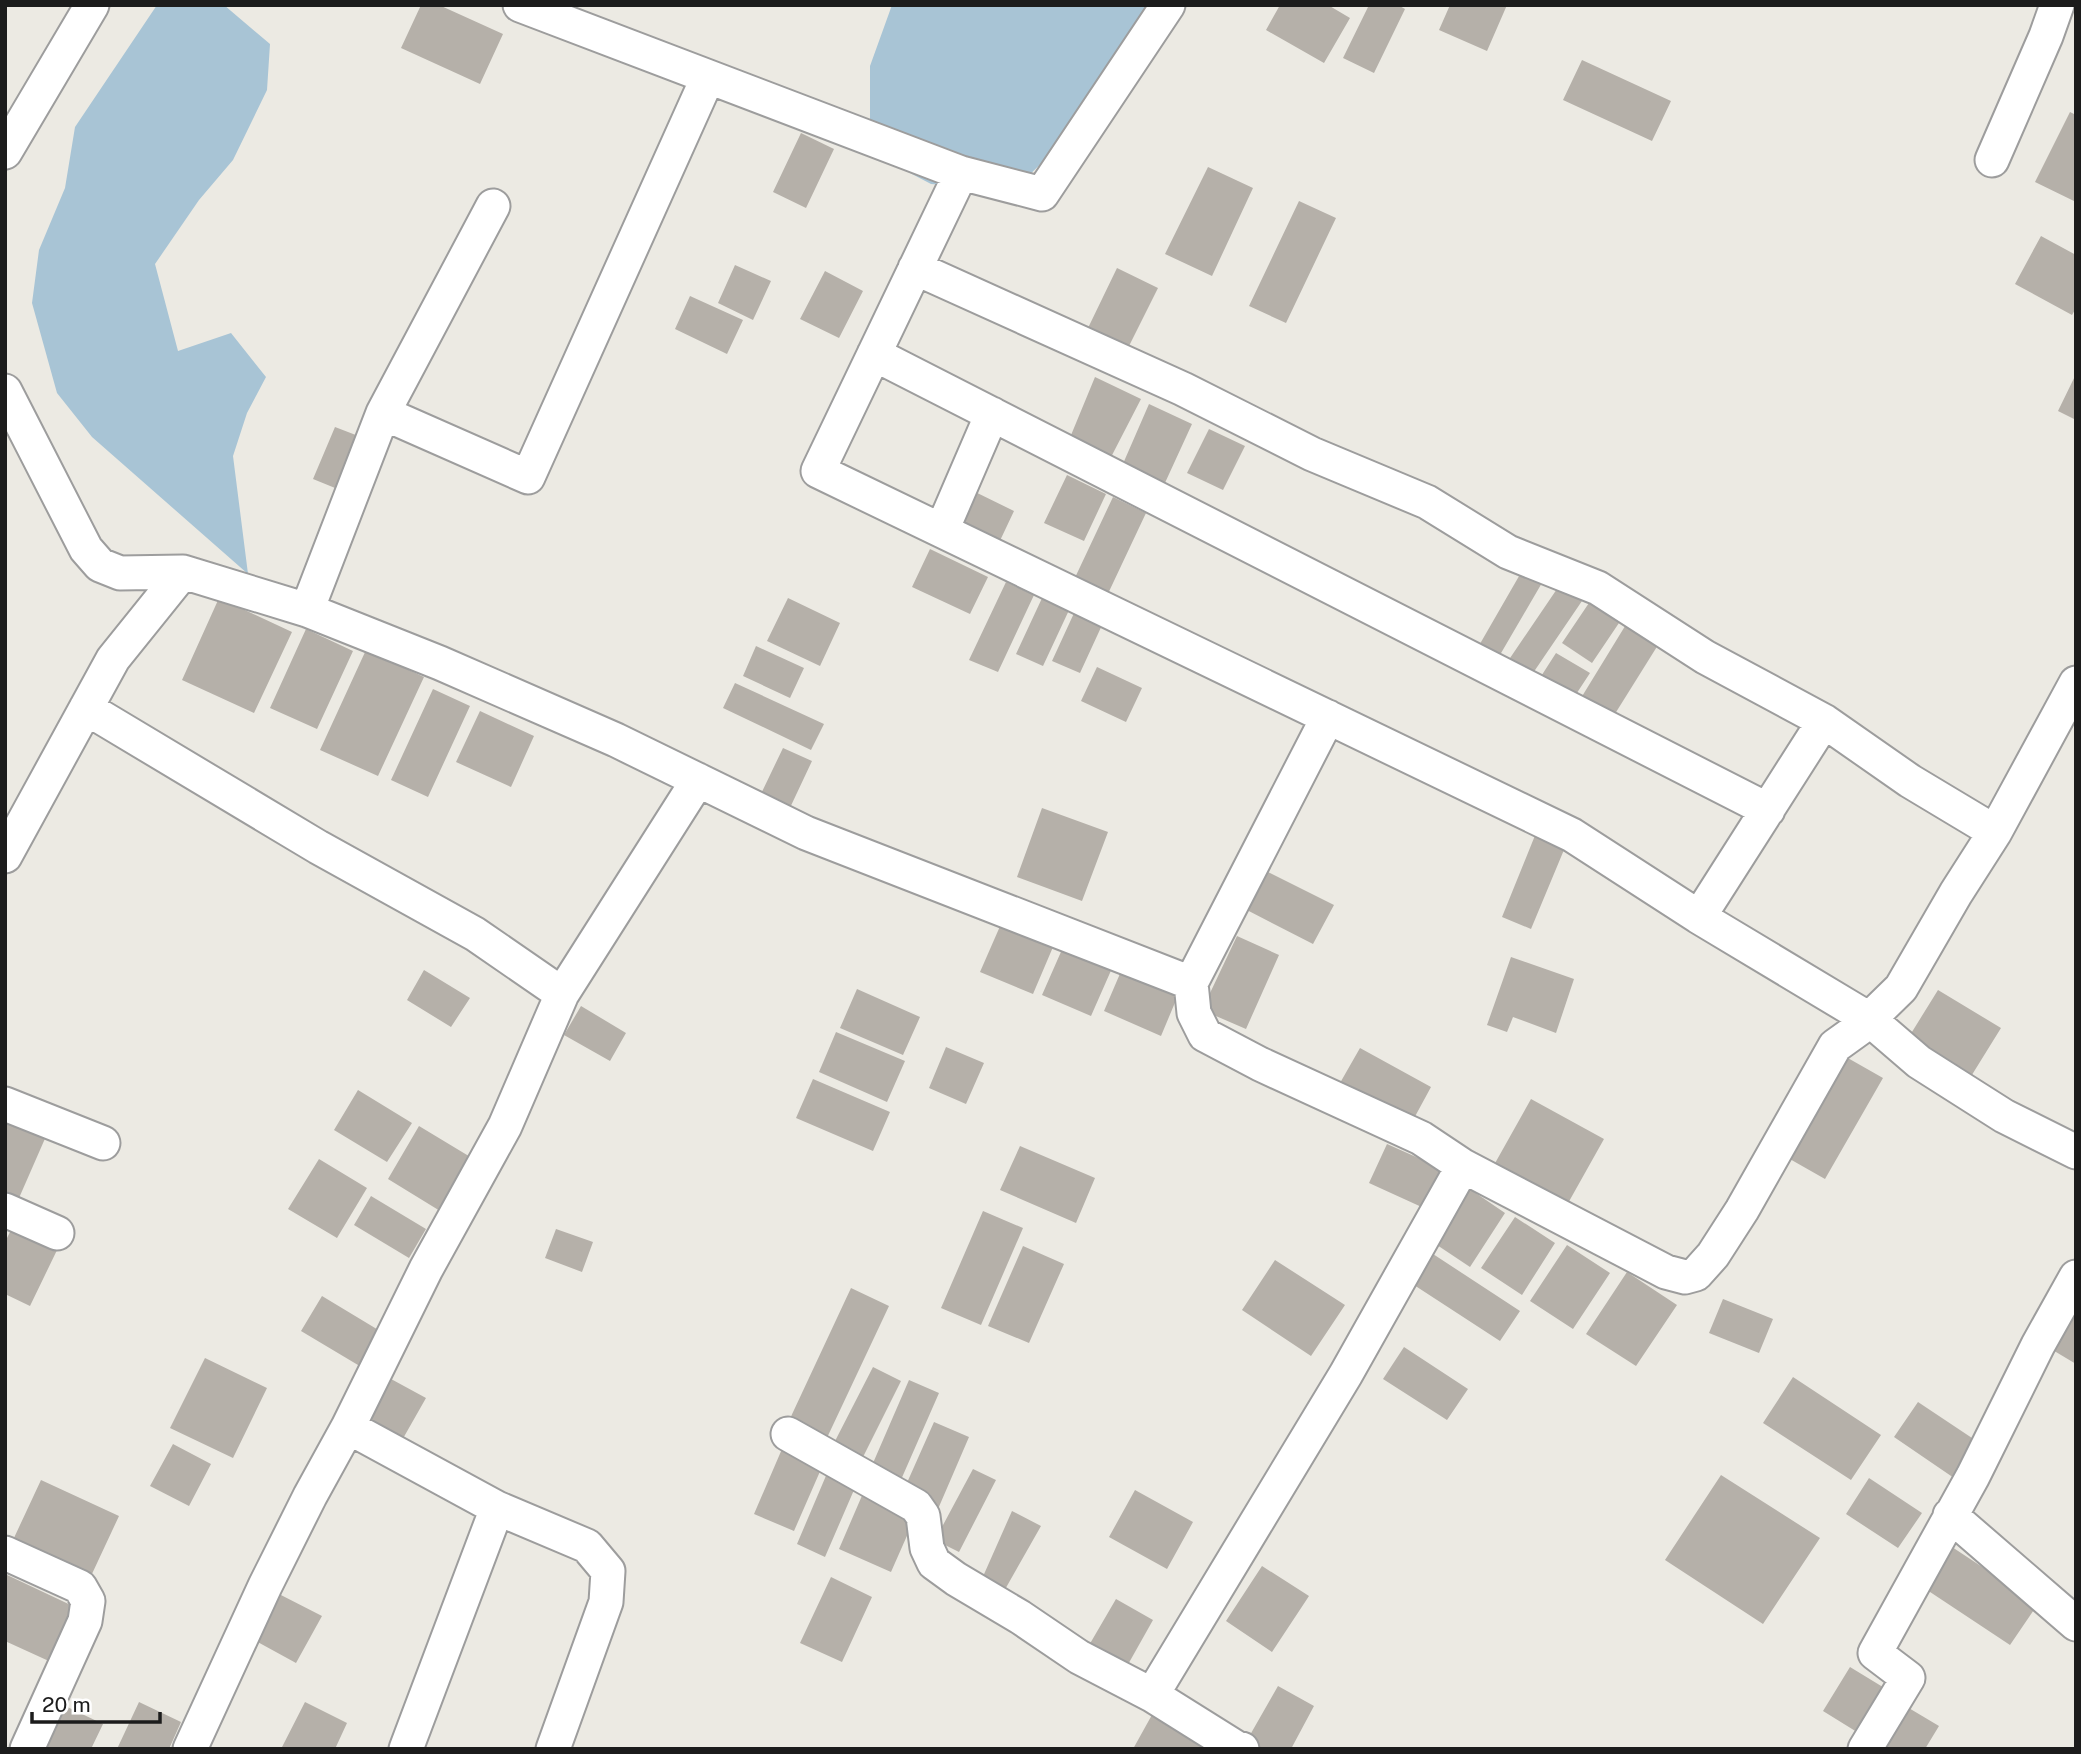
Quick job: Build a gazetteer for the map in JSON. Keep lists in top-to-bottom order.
{
  "scale_bar": "20 m"
}
